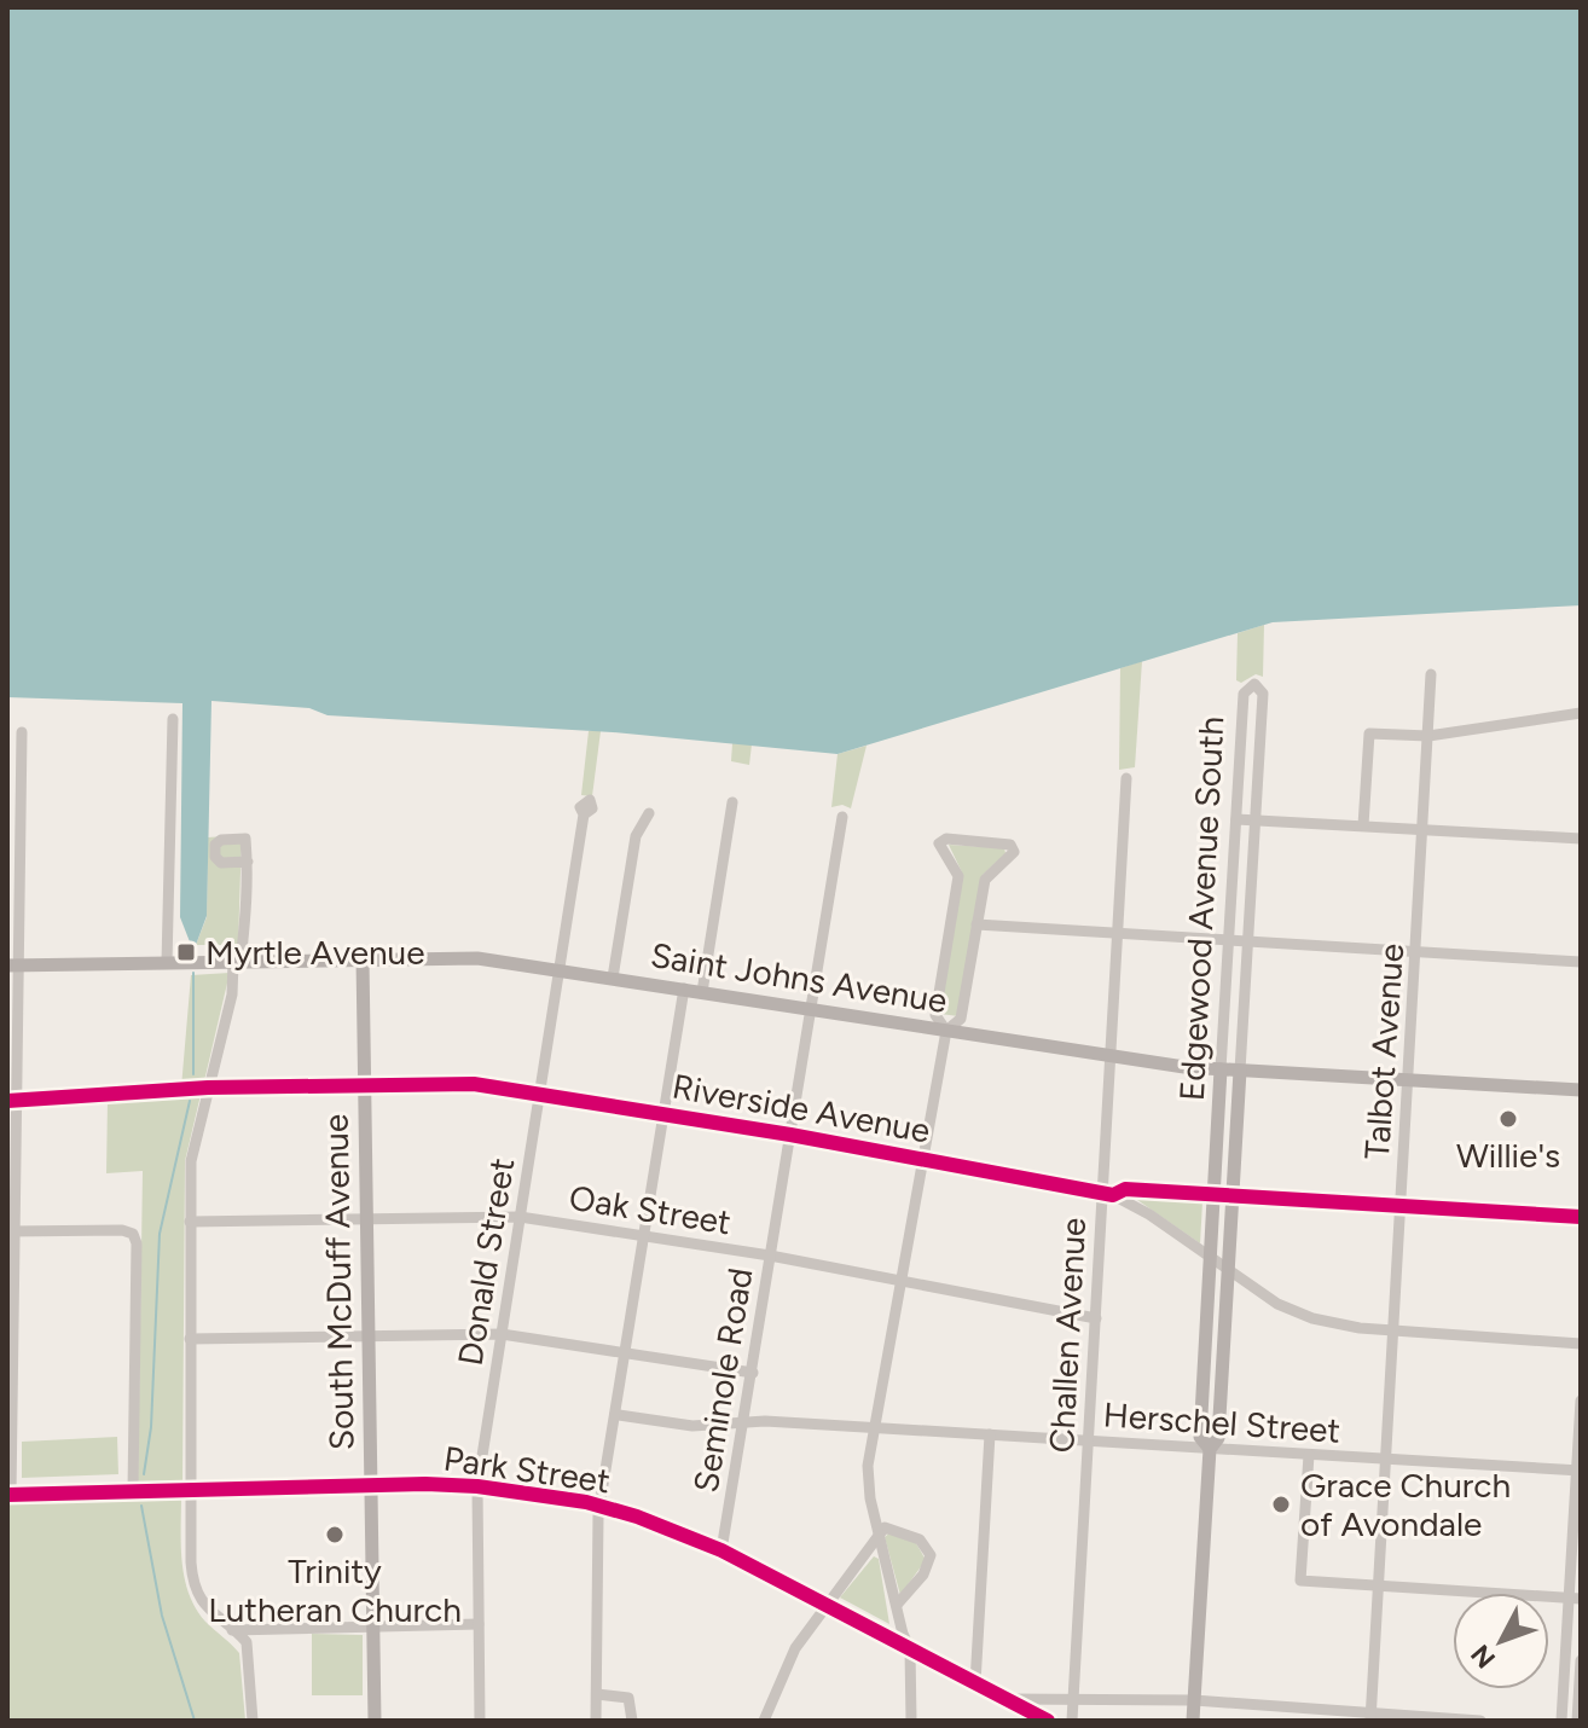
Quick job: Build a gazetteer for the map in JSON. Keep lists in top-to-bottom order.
{
  "streets": {
    "main road": ["Edgewood Avenue South", "Saint Johns Avenue", "South McDuff Avenue"],
    "street": [
      "Talbot Avenue",
      "Riverside Avenue",
      "Oak Street",
      "Donald Street",
      "Challen Avenue",
      "Seminole Road",
      "Herschel Street",
      "Park Street"
    ]
  },
  "crossings": [
    ["Edgewood Avenue South", "Saint Johns Avenue"],
    ["Edgewood Avenue South", "Riverside Avenue"],
    ["Edgewood Avenue South", "Herschel Street"],
    ["Saint Johns Avenue", "Talbot Avenue"],
    ["Saint Johns Avenue", "Donald Street"],
    ["Saint Johns Avenue", "South McDuff Avenue"],
    ["Saint Johns Avenue", "Challen Avenue"],
    ["Saint Johns Avenue", "Seminole Road"],
    ["Talbot Avenue", "Riverside Avenue"],
    ["Talbot Avenue", "Herschel Street"],
    ["Riverside Avenue", "Donald Street"],
    ["Riverside Avenue", "South McDuff Avenue"],
    ["Riverside Avenue", "Challen Avenue"],
    ["Riverside Avenue", "Seminole Road"],
    ["Oak Street", "Donald Street"],
    ["Oak Street", "South McDuff Avenue"],
    ["Oak Street", "Challen Avenue"],
    ["Oak Street", "Seminole Road"],
    ["Donald Street", "Park Street"],
    ["South McDuff Avenue", "Park Street"],
    ["Challen Avenue", "Herschel Street"],
    ["Seminole Road", "Herschel Street"],
    ["Seminole Road", "Park Street"]
  ],
  "places": {
    "transit": ["Myrtle Avenue"],
    "other": ["Willie's", "Grace Church of Avondale", "Trinity Lutheran Church"]
  },
  "north": "bottom left"
}
